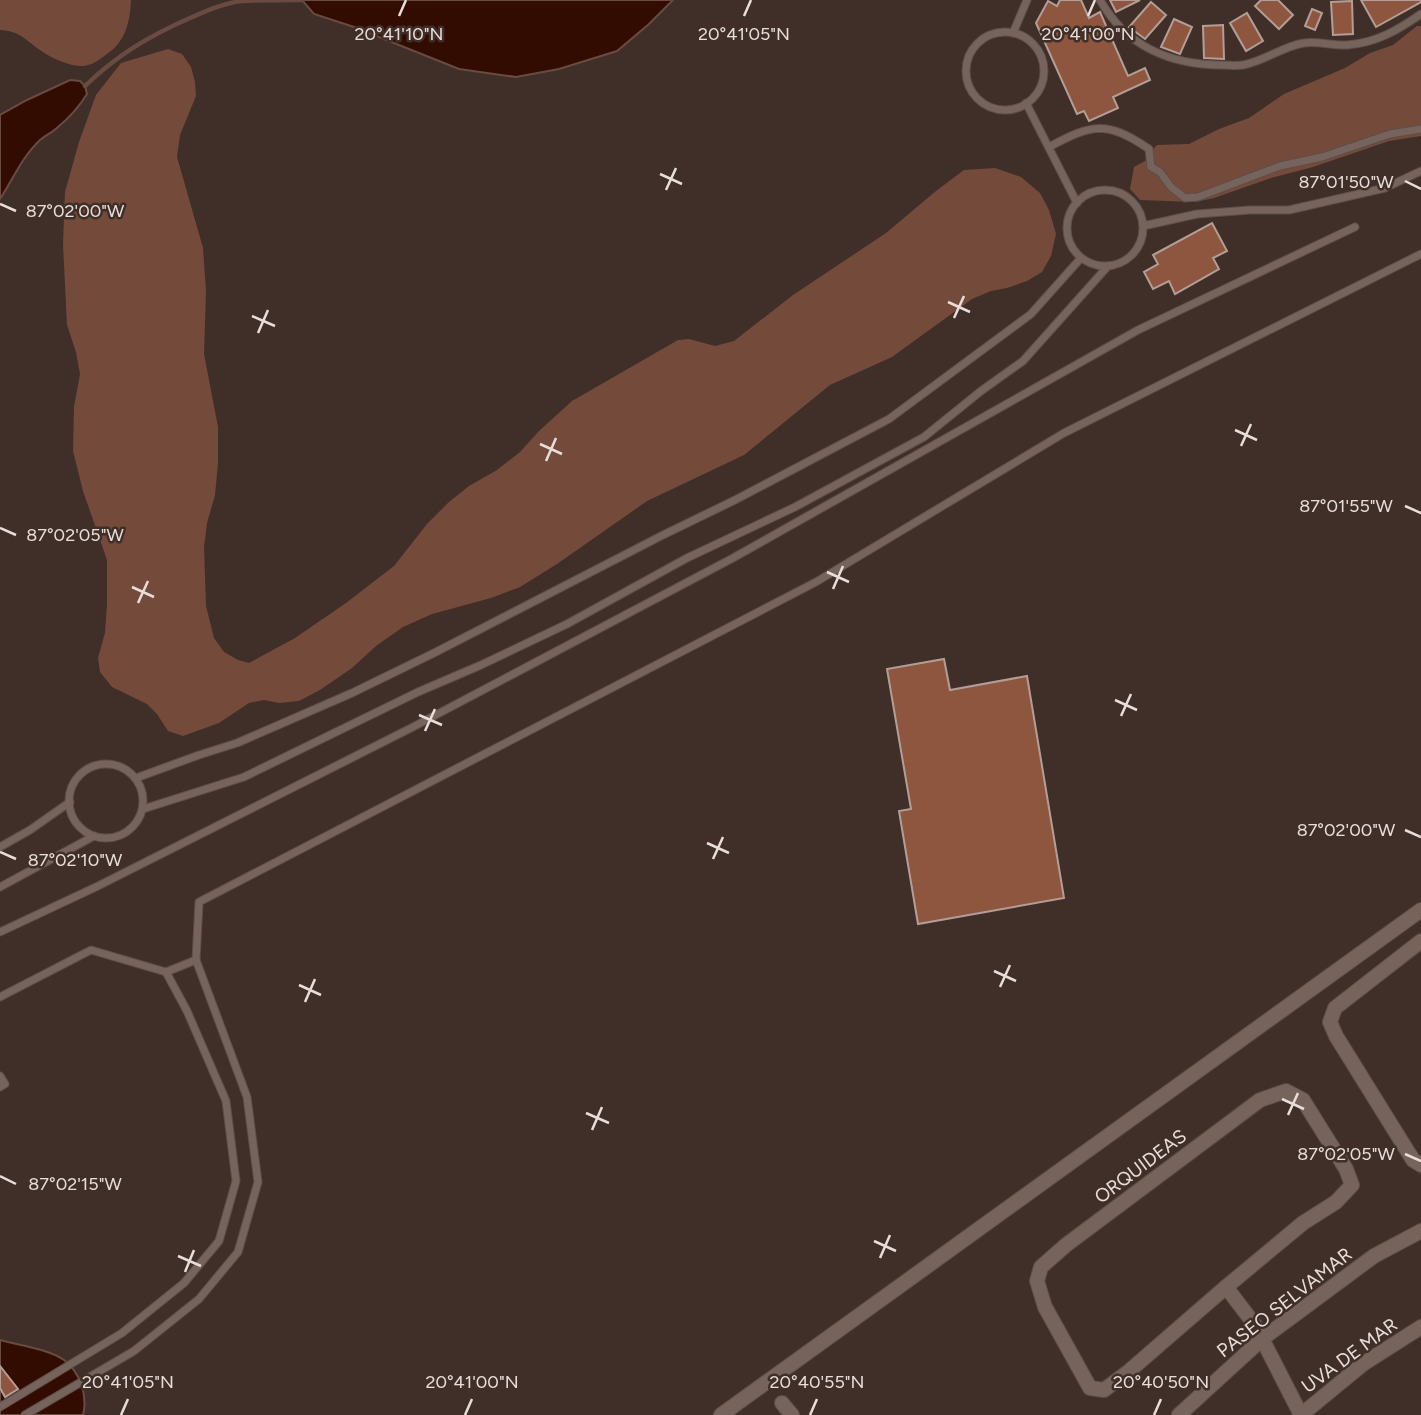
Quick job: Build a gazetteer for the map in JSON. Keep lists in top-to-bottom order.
{
  "streets": {
    "street": ["ORQUIDEAS", "PASEO SELVAMAR", "UVA DE MAR"]
  },
  "crossings": [
    ["PASEO SELVAMAR", "UVA DE MAR"]
  ],
  "coordinates": [
    "20°41'10\"N",
    "20°41'05\"N",
    "20°41'00\"N",
    "87°01'50\"W",
    "87°02'00\"W",
    "87°01'55\"W",
    "87°02'05\"W",
    "87°02'10\"W",
    "87°02'15\"W",
    "20°40'55\"N",
    "20°40'50\"N"
  ]
}
